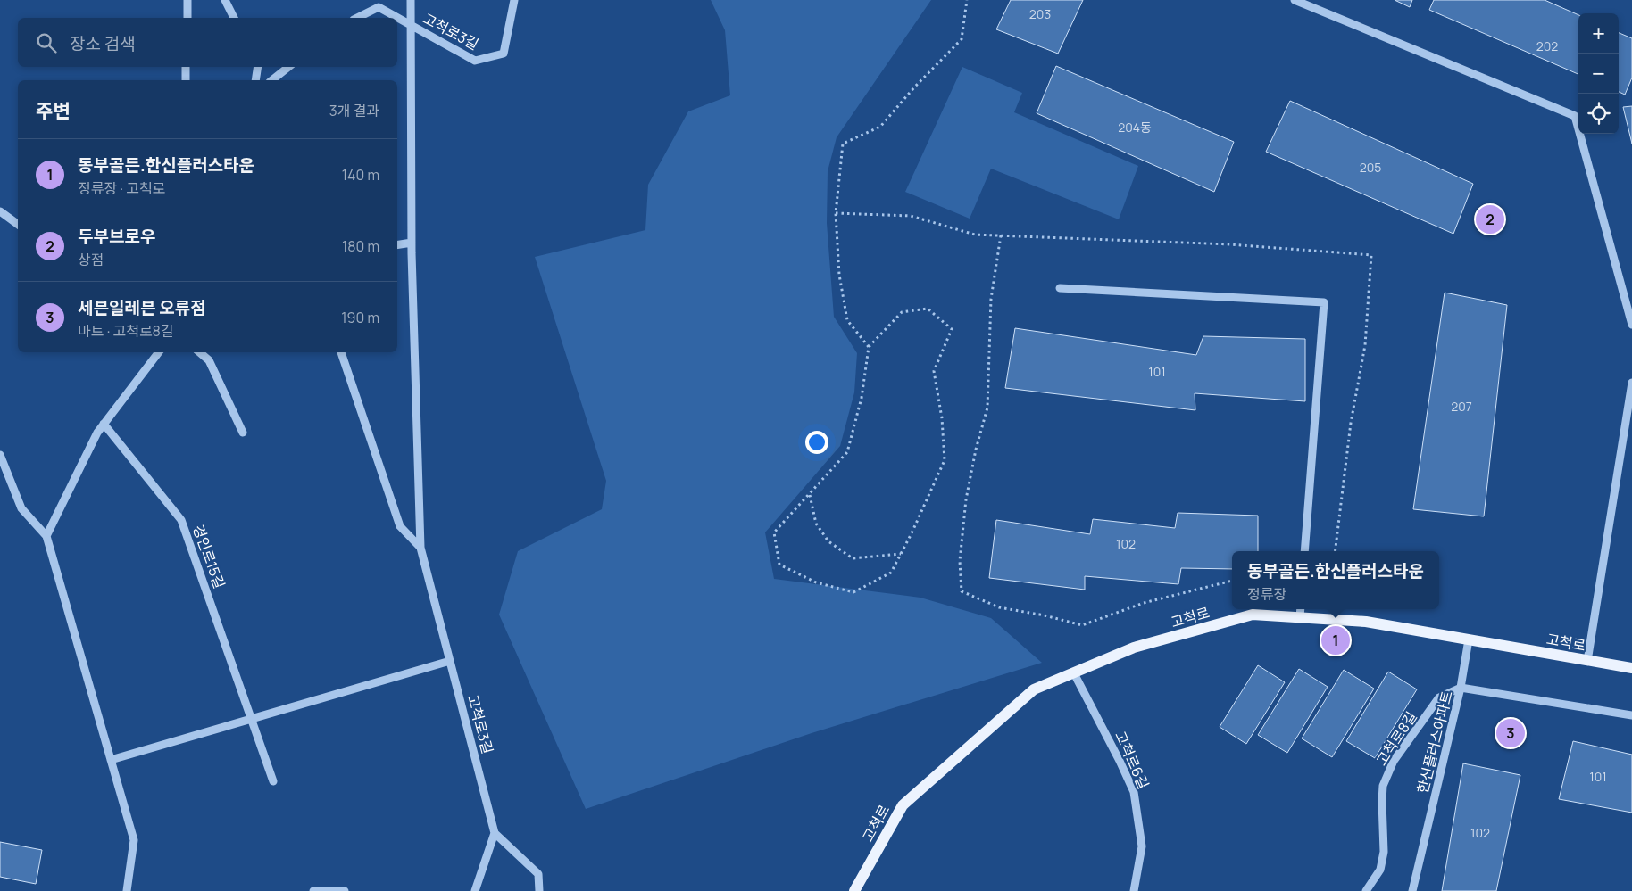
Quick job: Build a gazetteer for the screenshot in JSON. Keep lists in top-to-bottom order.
{
  "streets": {
    "main road": ["고척로"],
    "street": [
      "고척로3길",
      "경인로15길",
      "고척로8길",
      "한신플러스아파트",
      "고척로6길"
    ]
  },
  "crossings": [
    ["고척로", "고척로6길"],
    ["고척로8길", "한신플러스아파트"]
  ],
  "house_numbers": [
    "203",
    "202",
    "204동",
    "205",
    "101",
    "207",
    "102",
    "101",
    "102"
  ],
  "page": {
    "map_buttons": ["+", "−"],
    "search": "장소 검색",
    "heading": ["주변", "3개 결과"],
    "list": [
      {
        "mark": "1",
        "name": "동부골든.한신플러스타운",
        "note": "정류장 · 고척로",
        "value": "140 m"
      },
      {
        "mark": "2",
        "name": "두부브로우",
        "note": "상점",
        "value": "180 m"
      },
      {
        "mark": "3",
        "name": "세븐일레븐 오류점",
        "note": "마트 · 고척로8길",
        "value": "190 m"
      }
    ],
    "pins": ["2", "1", "3"],
    "popup": ["동부골든.한신플러스타운", "정류장"]
  }
}
